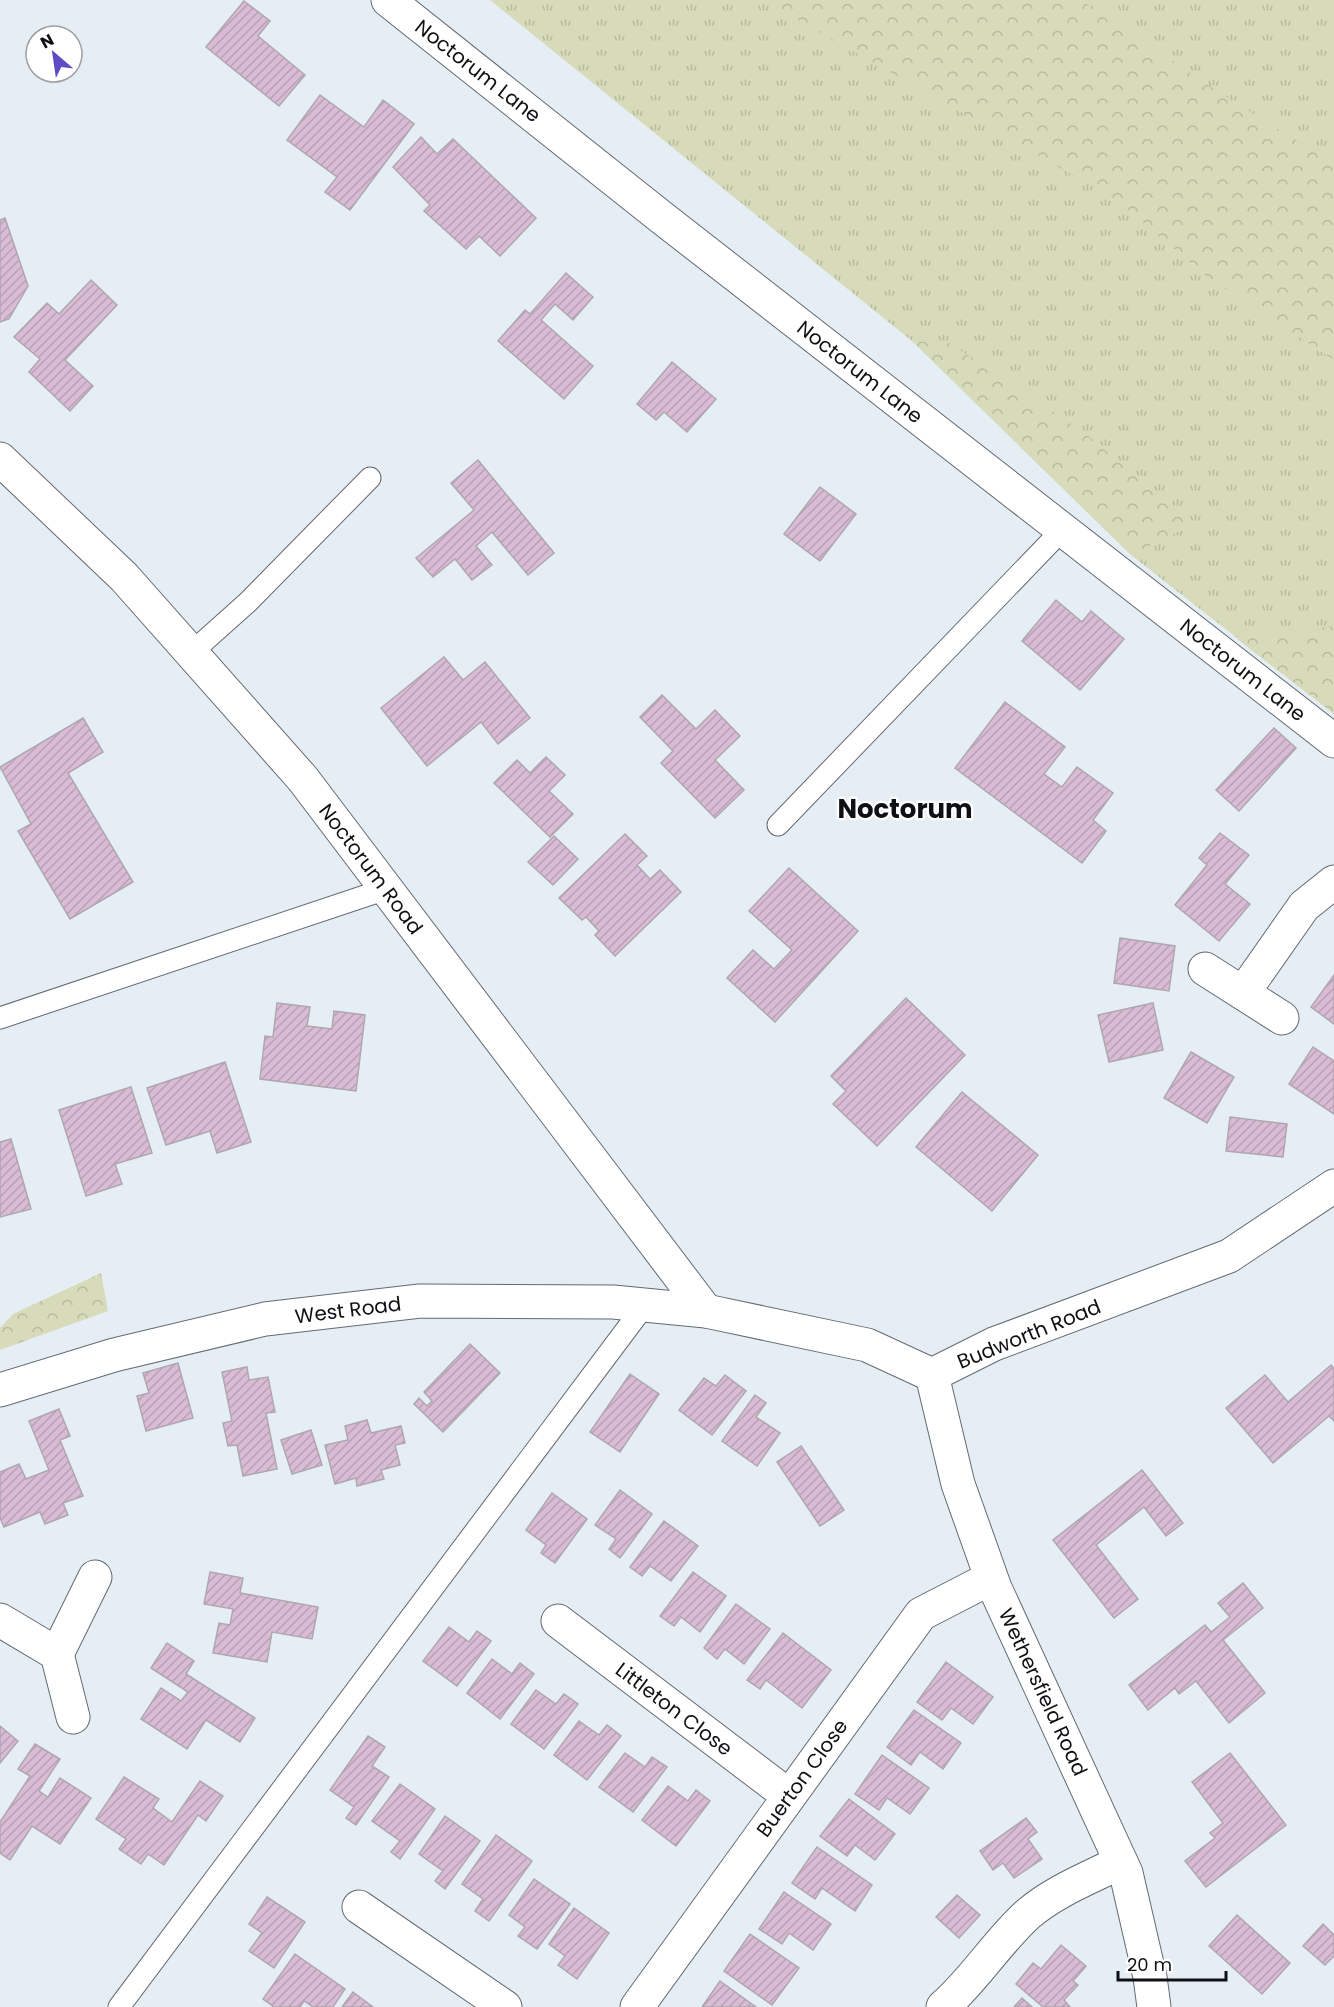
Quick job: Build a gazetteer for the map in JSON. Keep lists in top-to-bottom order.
{
  "streets": {
    "street": [
      "Noctorum Lane",
      "Noctorum Road",
      "West Road",
      "Budworth Road",
      "Wethersfield Road",
      "Littleton Close",
      "Buerton Close"
    ]
  },
  "crossings": [
    ["Noctorum Road", "West Road"],
    ["Budworth Road", "Wethersfield Road"],
    ["Wethersfield Road", "Buerton Close"],
    ["Littleton Close", "Buerton Close"]
  ],
  "districts": ["Noctorum"],
  "scale_bar": "20 m",
  "north": "top left"
}
